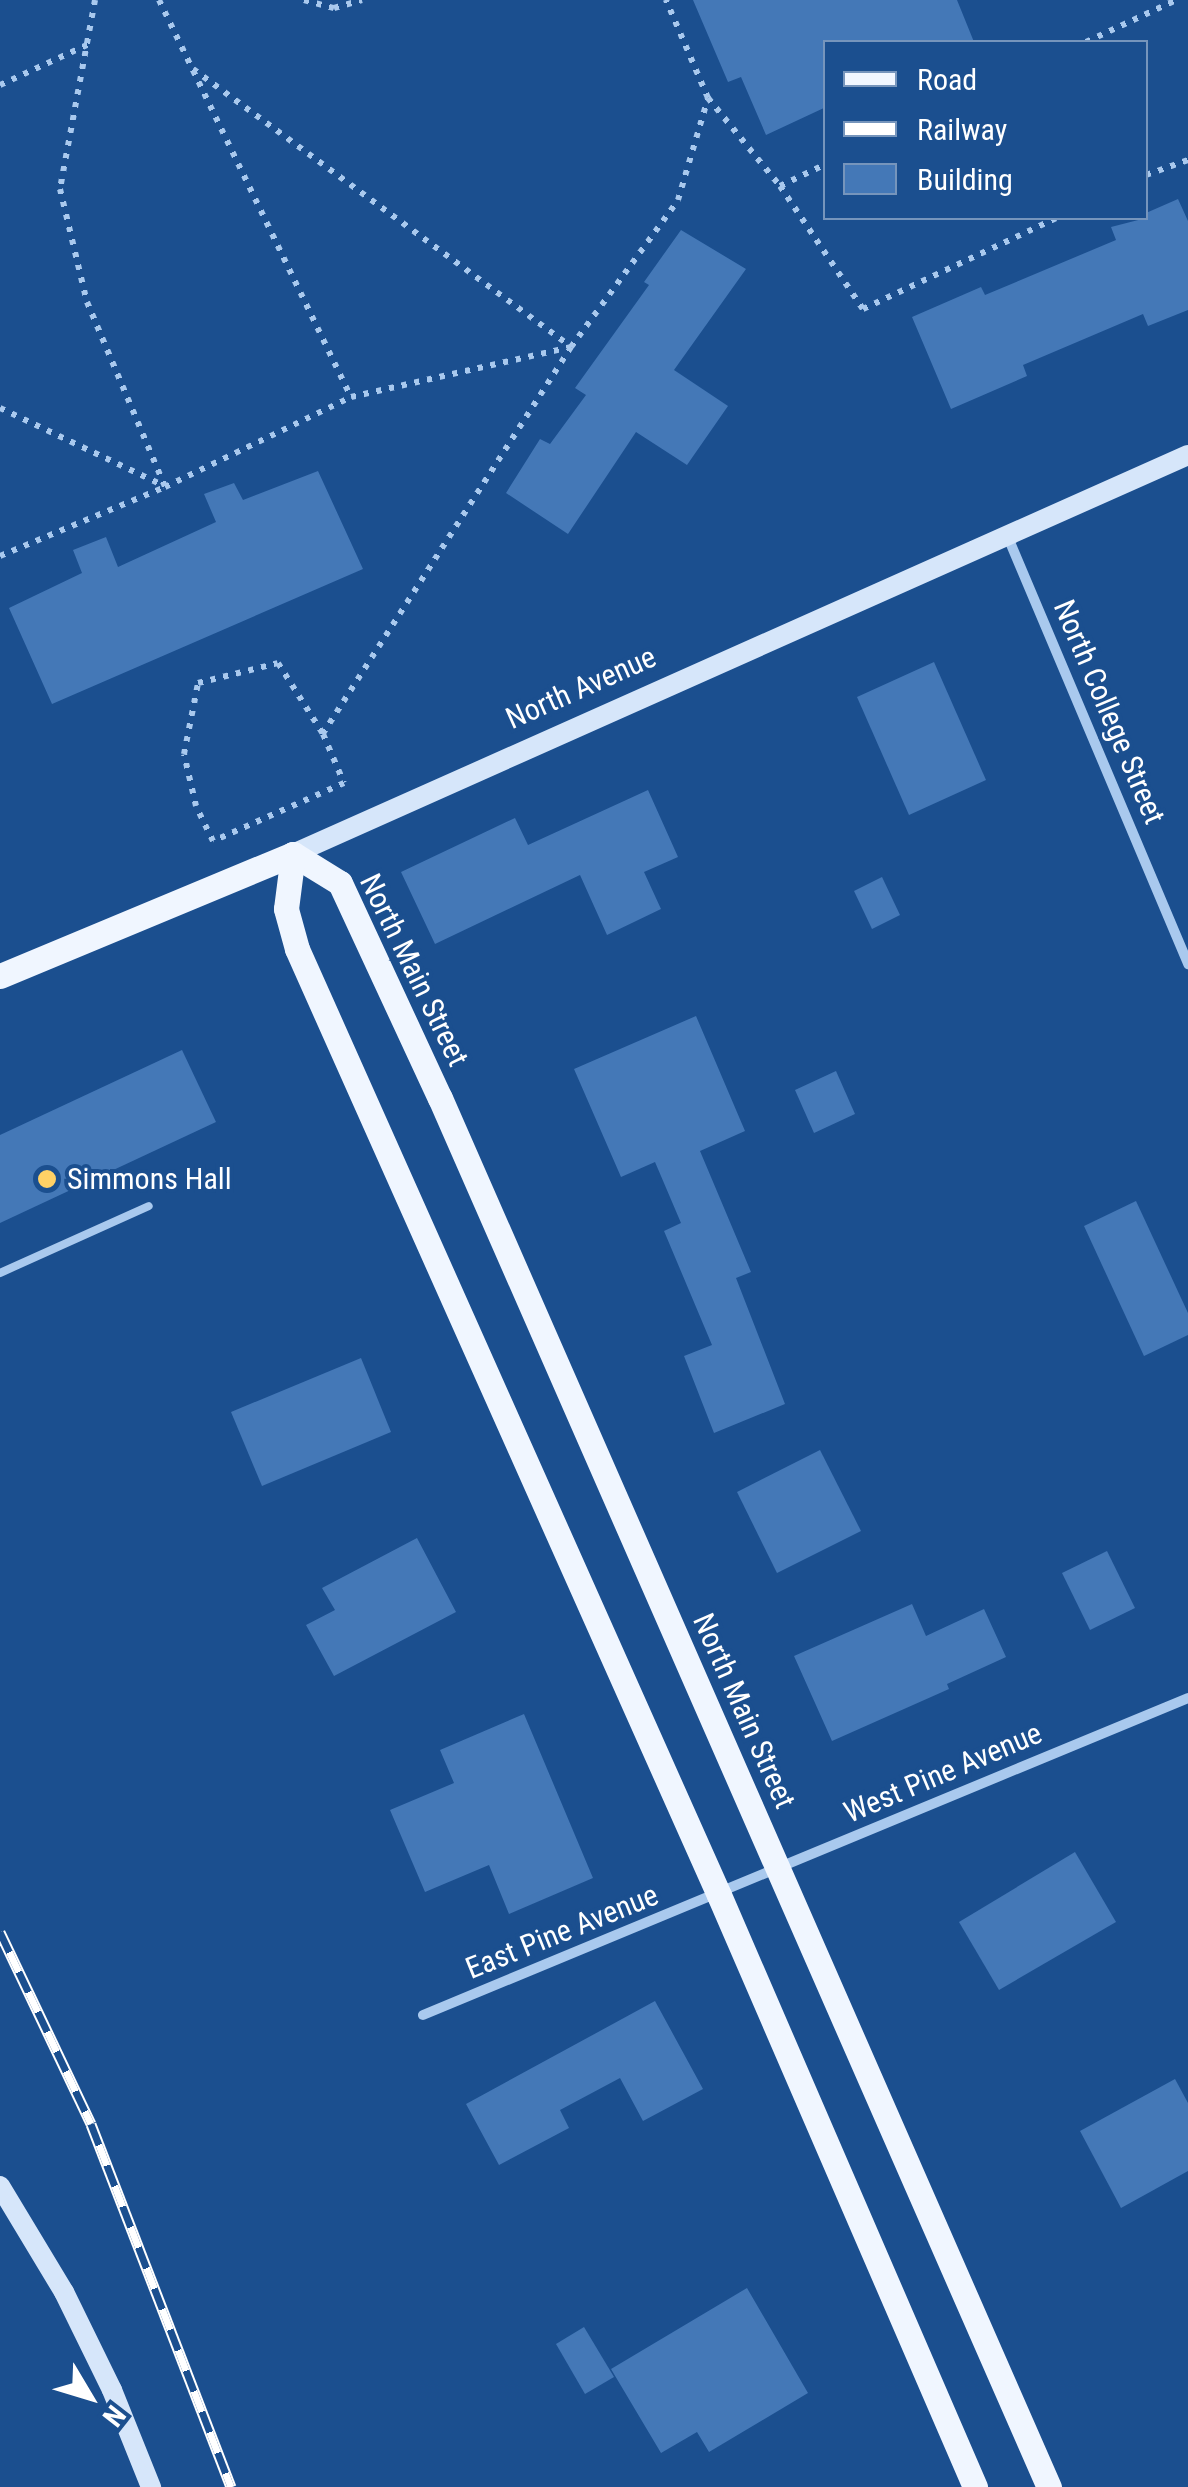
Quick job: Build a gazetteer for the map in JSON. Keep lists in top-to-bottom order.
{
  "streets": {
    "main road": ["North Avenue", "North Main Street"],
    "street": ["North College Street", "West Pine Avenue", "East Pine Avenue"]
  },
  "crossings": [
    ["North Avenue", "North College Street"],
    ["North Avenue", "North Main Street"],
    ["North Main Street", "West Pine Avenue"],
    ["West Pine Avenue", "East Pine Avenue"]
  ],
  "places": ["Simmons Hall"],
  "legend": ["Road", "Railway", "Building"],
  "north": "bottom right"
}
